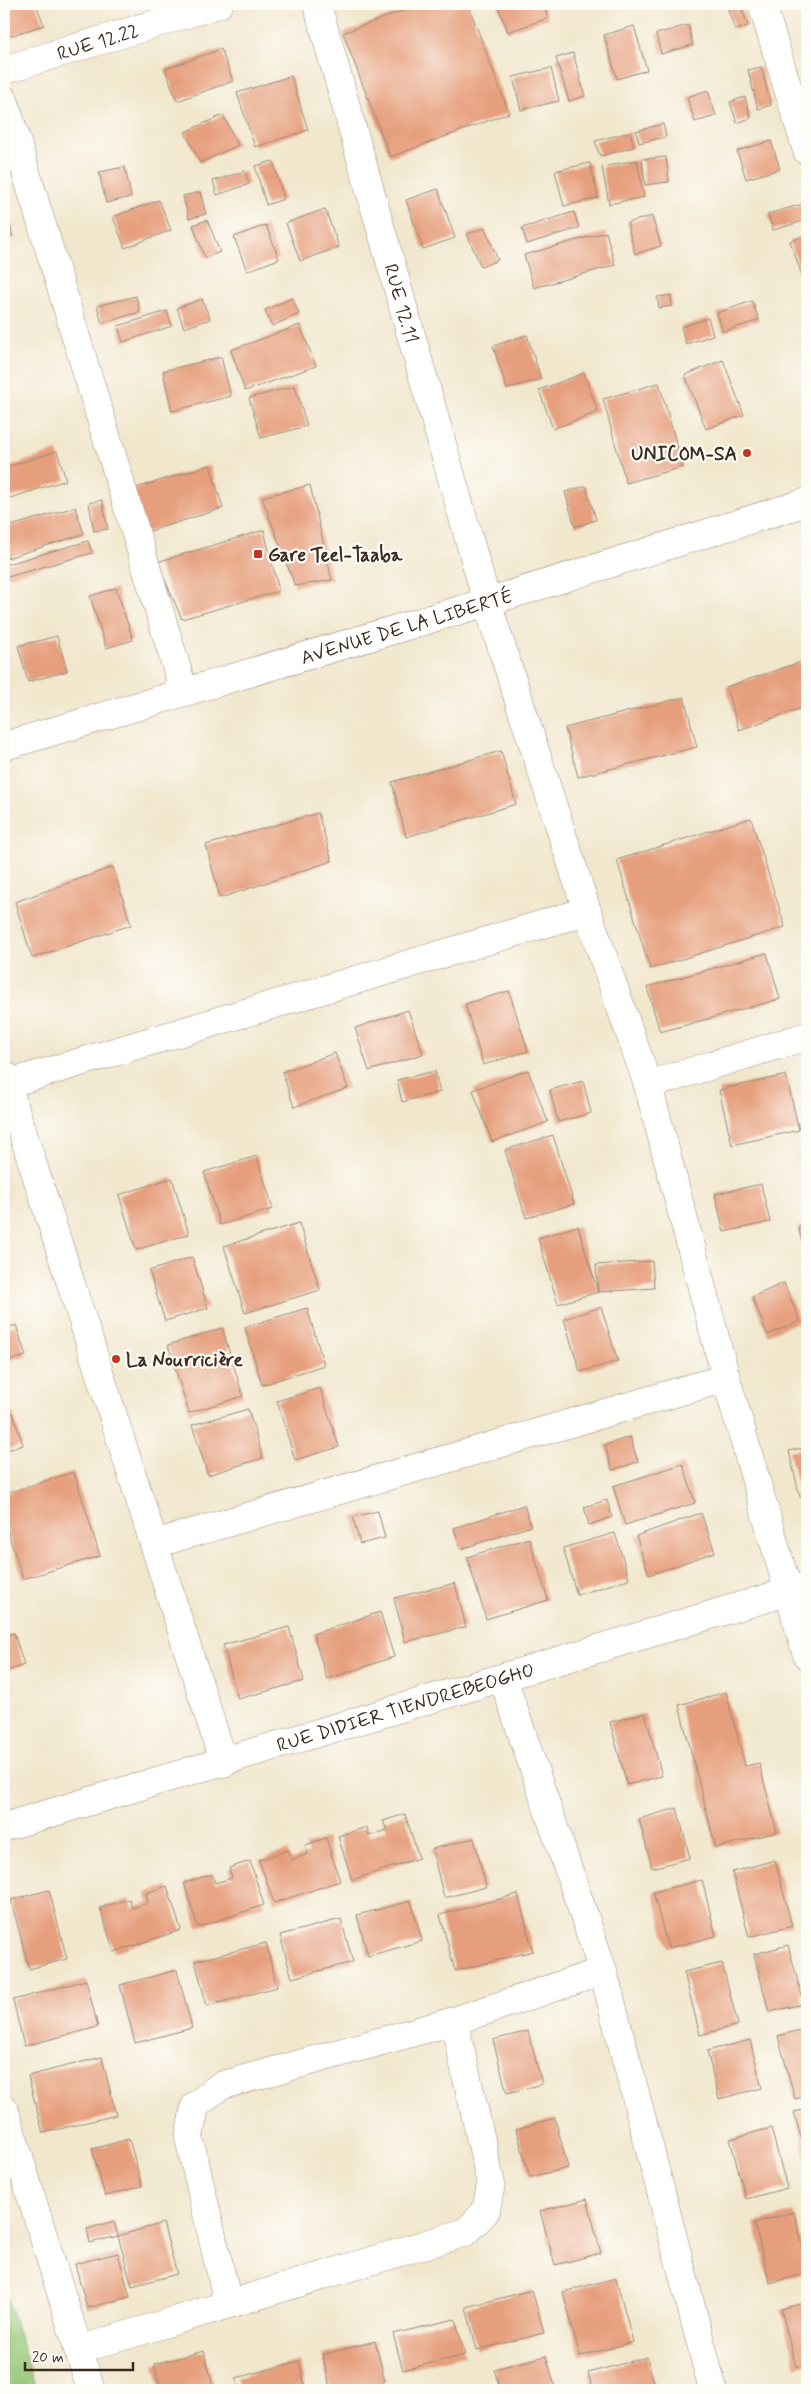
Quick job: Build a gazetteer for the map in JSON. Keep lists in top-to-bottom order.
{
  "streets": {
    "street": [
      "RUE 12.22",
      "RUE 12.11",
      "AVENUE DE LA LIBERTÉ",
      "RUE DIDIER TIENDREBEOGHO"
    ]
  },
  "crossings": [
    ["RUE 12.11", "AVENUE DE LA LIBERTÉ"],
    ["RUE 12.11", "RUE DIDIER TIENDREBEOGHO"]
  ],
  "places": {
    "other": ["UNICOM-SA", "La Nourricière"],
    "transit": ["Gare Teel-Taaba"]
  },
  "scale_bar": "20 m"
}
